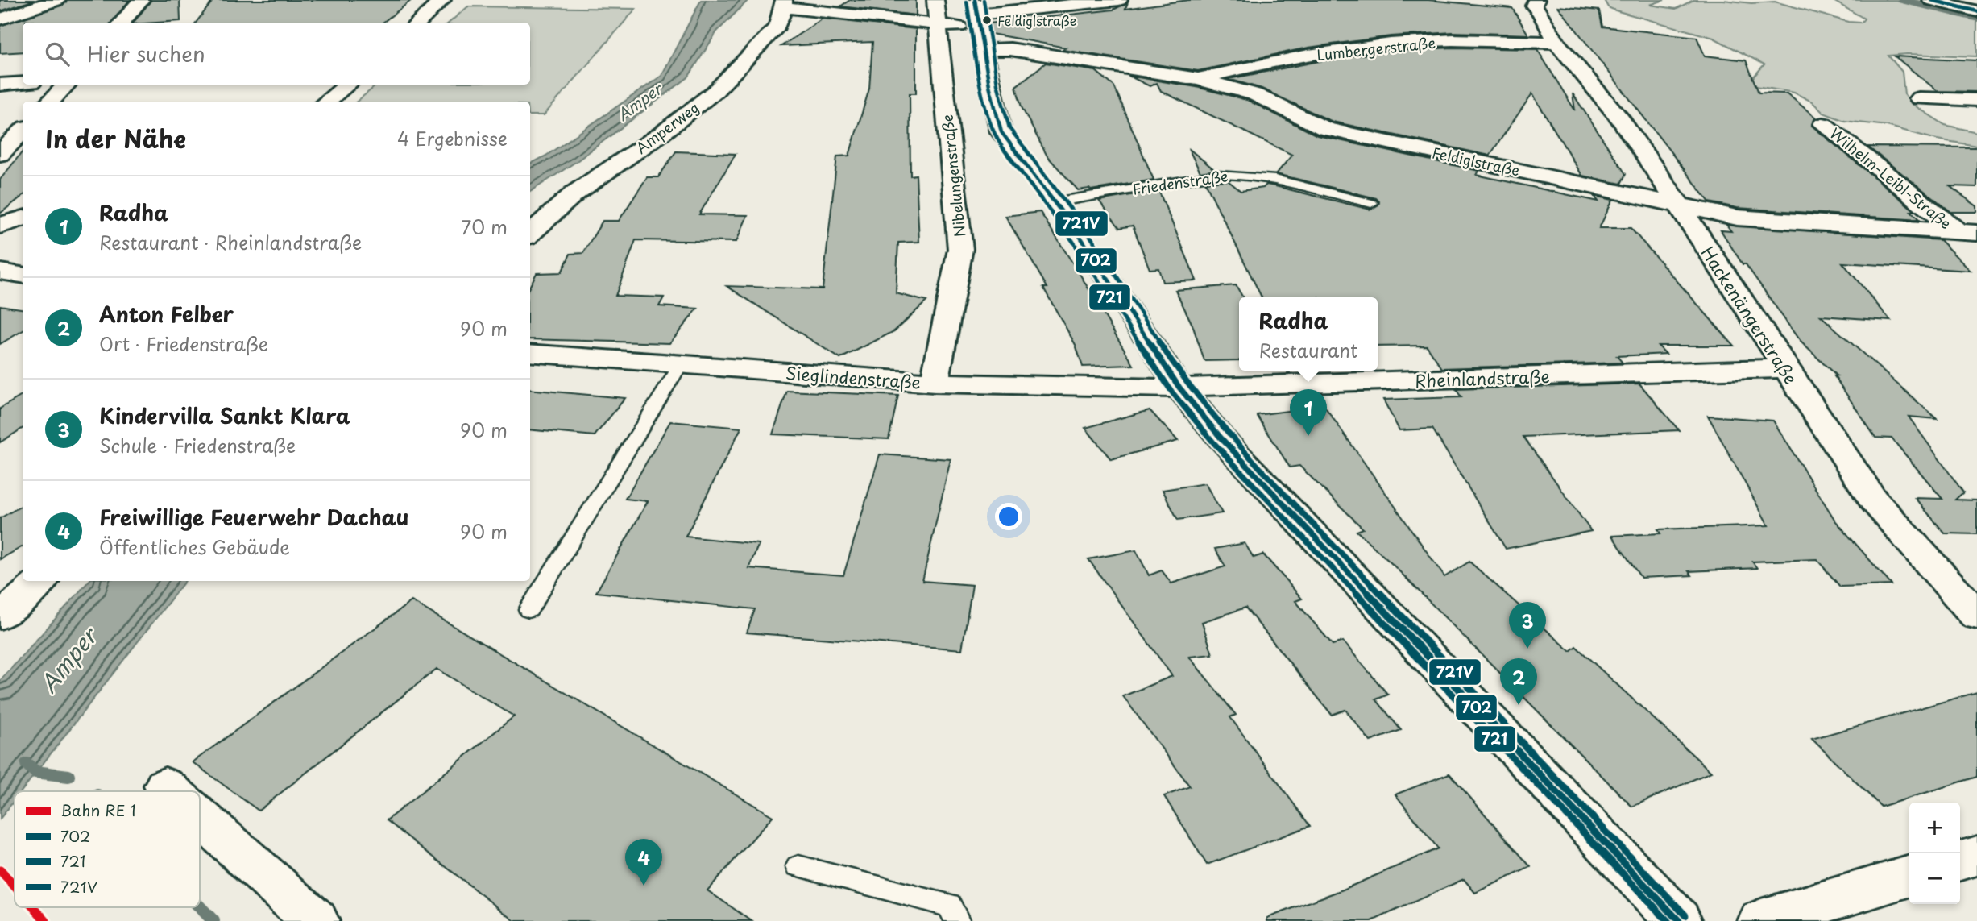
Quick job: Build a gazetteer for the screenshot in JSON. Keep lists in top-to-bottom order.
{
  "streets": {
    "street": [
      "Lumbergerstraße",
      "Amperweg",
      "Feldiglstraße",
      "Nibelungenstraße",
      "Wilhelm-Leibl-Straße",
      "Hackenängerstraße",
      "Sieglindenstraße",
      "Rheinlandstraße"
    ],
    "lane": ["Friedenstraße"]
  },
  "crossings": [
    ["Lumbergerstraße", "Feldiglstraße"],
    ["Lumbergerstraße", "Hackenängerstraße"],
    ["Feldiglstraße", "Wilhelm-Leibl-Straße"],
    ["Feldiglstraße", "Hackenängerstraße"],
    ["Nibelungenstraße", "Sieglindenstraße"],
    ["Hackenängerstraße", "Rheinlandstraße"],
    ["Sieglindenstraße", "Rheinlandstraße"]
  ],
  "water": ["Amper"],
  "places": ["Feldiglstraße"],
  "lines": ["transit line 702", "transit line 721V", "transit line 721"],
  "legend": [
    "Bahn RE 1",
    "702",
    "721",
    "721V"
  ],
  "page": {
    "search": "Hier suchen",
    "heading": ["In der Nähe", "4 Ergebnisse"],
    "list": [
      {
        "mark": "1",
        "name": "Radha",
        "note": "Restaurant · Rheinlandstraße",
        "value": "70 m"
      },
      {
        "mark": "2",
        "name": "Anton Felber",
        "note": "Ort · Friedenstraße",
        "value": "90 m"
      },
      {
        "mark": "3",
        "name": "Kindervilla Sankt Klara",
        "note": "Schule · Friedenstraße",
        "value": "90 m"
      },
      {
        "mark": "4",
        "name": "Freiwillige Feuerwehr Dachau",
        "note": "Öffentliches Gebäude",
        "value": "90 m"
      }
    ],
    "popup": ["Radha", "Restaurant"],
    "pins": [
      "1",
      "3",
      "2",
      "4"
    ],
    "map_buttons": ["+", "−"]
  }
}
